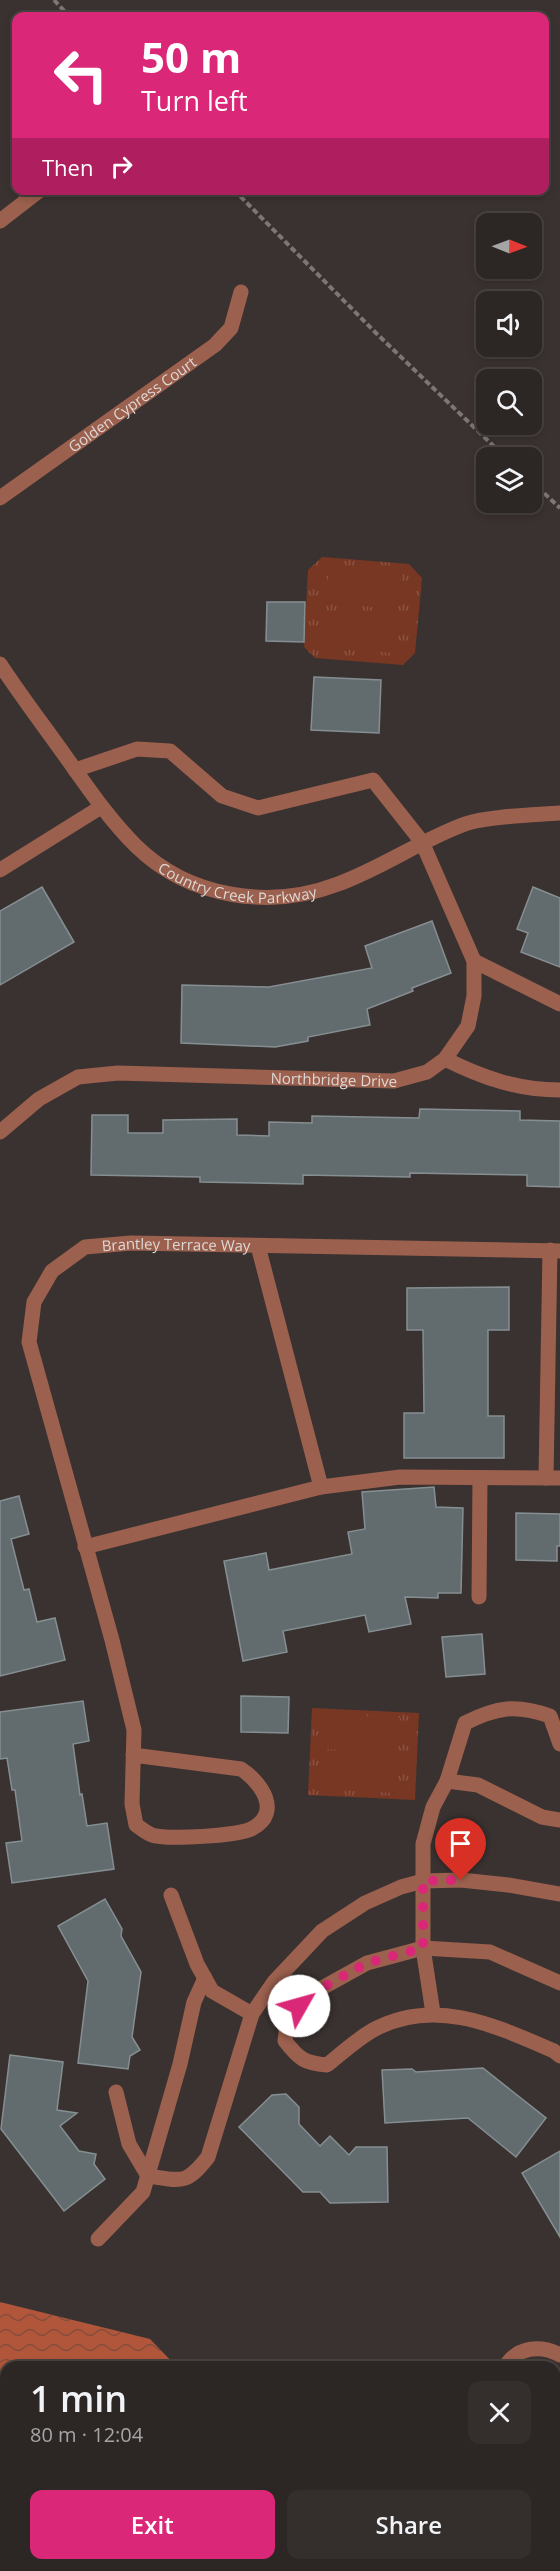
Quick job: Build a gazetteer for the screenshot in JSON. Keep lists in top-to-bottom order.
{
  "streets": {
    "street": [
      "Golden Cypress Court",
      "Country Creek Parkway",
      "Northbridge Drive",
      "Brantley Terrace Way"
    ]
  },
  "crossings": [
    ["Country Creek Parkway", "Northbridge Drive"]
  ],
  "north": "right",
  "page": {
    "turn": ["50 m", "Turn left"],
    "then": "Then",
    "heading": ["1 min", "80 m · 12:04"],
    "buttons": ["Exit", "Share"]
  }
}
